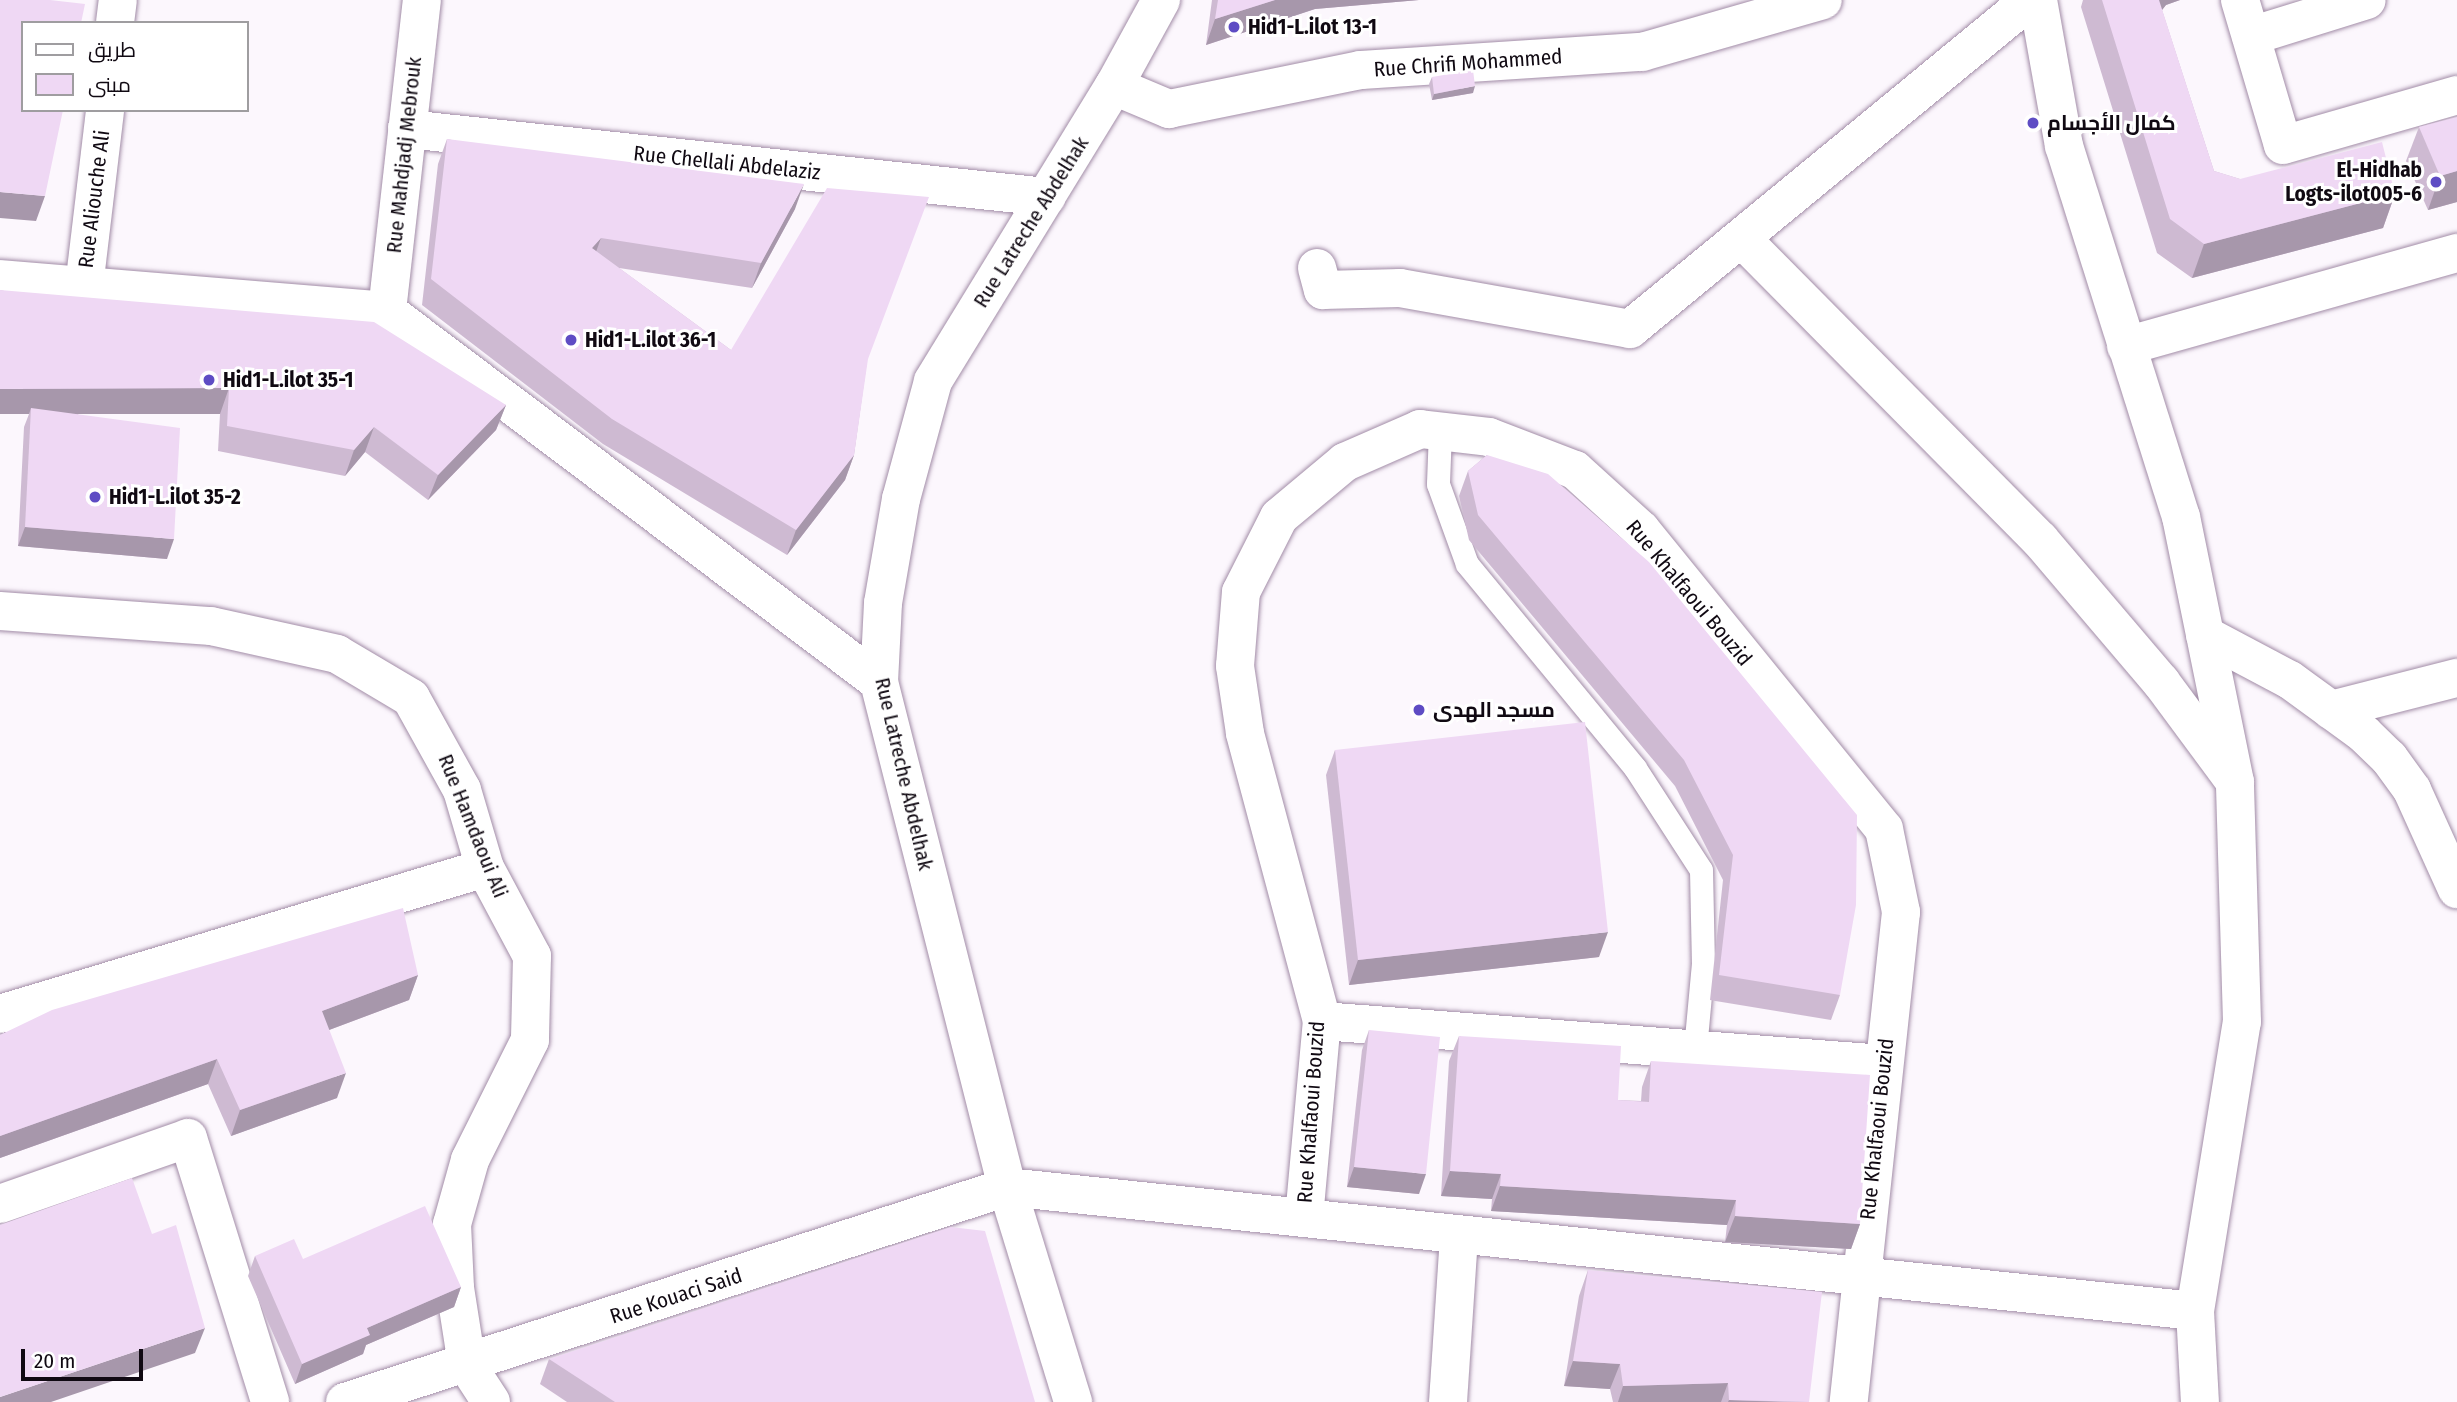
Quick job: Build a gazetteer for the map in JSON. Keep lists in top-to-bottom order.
{
  "streets": {
    "street": [
      "Rue Chrifi Mohammed",
      "Rue Mahdjadj Mebrouk",
      "Rue Chellali Abdelaziz",
      "Rue Aliouche Ali",
      "Rue Latreche Abdelhak",
      "Rue Khalfaoui Bouzid",
      "Rue Hamdaoui Ali",
      "Rue Kouaci Said"
    ]
  },
  "crossings": [
    ["Rue Chrifi Mohammed", "Rue Latreche Abdelhak"],
    ["Rue Mahdjadj Mebrouk", "Rue Chellali Abdelaziz"],
    ["Rue Chellali Abdelaziz", "Rue Latreche Abdelhak"],
    ["Rue Latreche Abdelhak", "Rue Kouaci Said"],
    ["Rue Hamdaoui Ali", "Rue Kouaci Said"]
  ],
  "places": [
    "Hid1-L.ilot 13-1",
    "كمال الأجسام",
    "El-Hidhab Logts-ilot005-6",
    "Hid1-L.ilot 36-1",
    "Hid1-L.ilot 35-1",
    "Hid1-L.ilot 35-2",
    "مسجد الهدى"
  ],
  "legend": ["طريق", "مبنى"],
  "scale_bar": "20 m"
}
